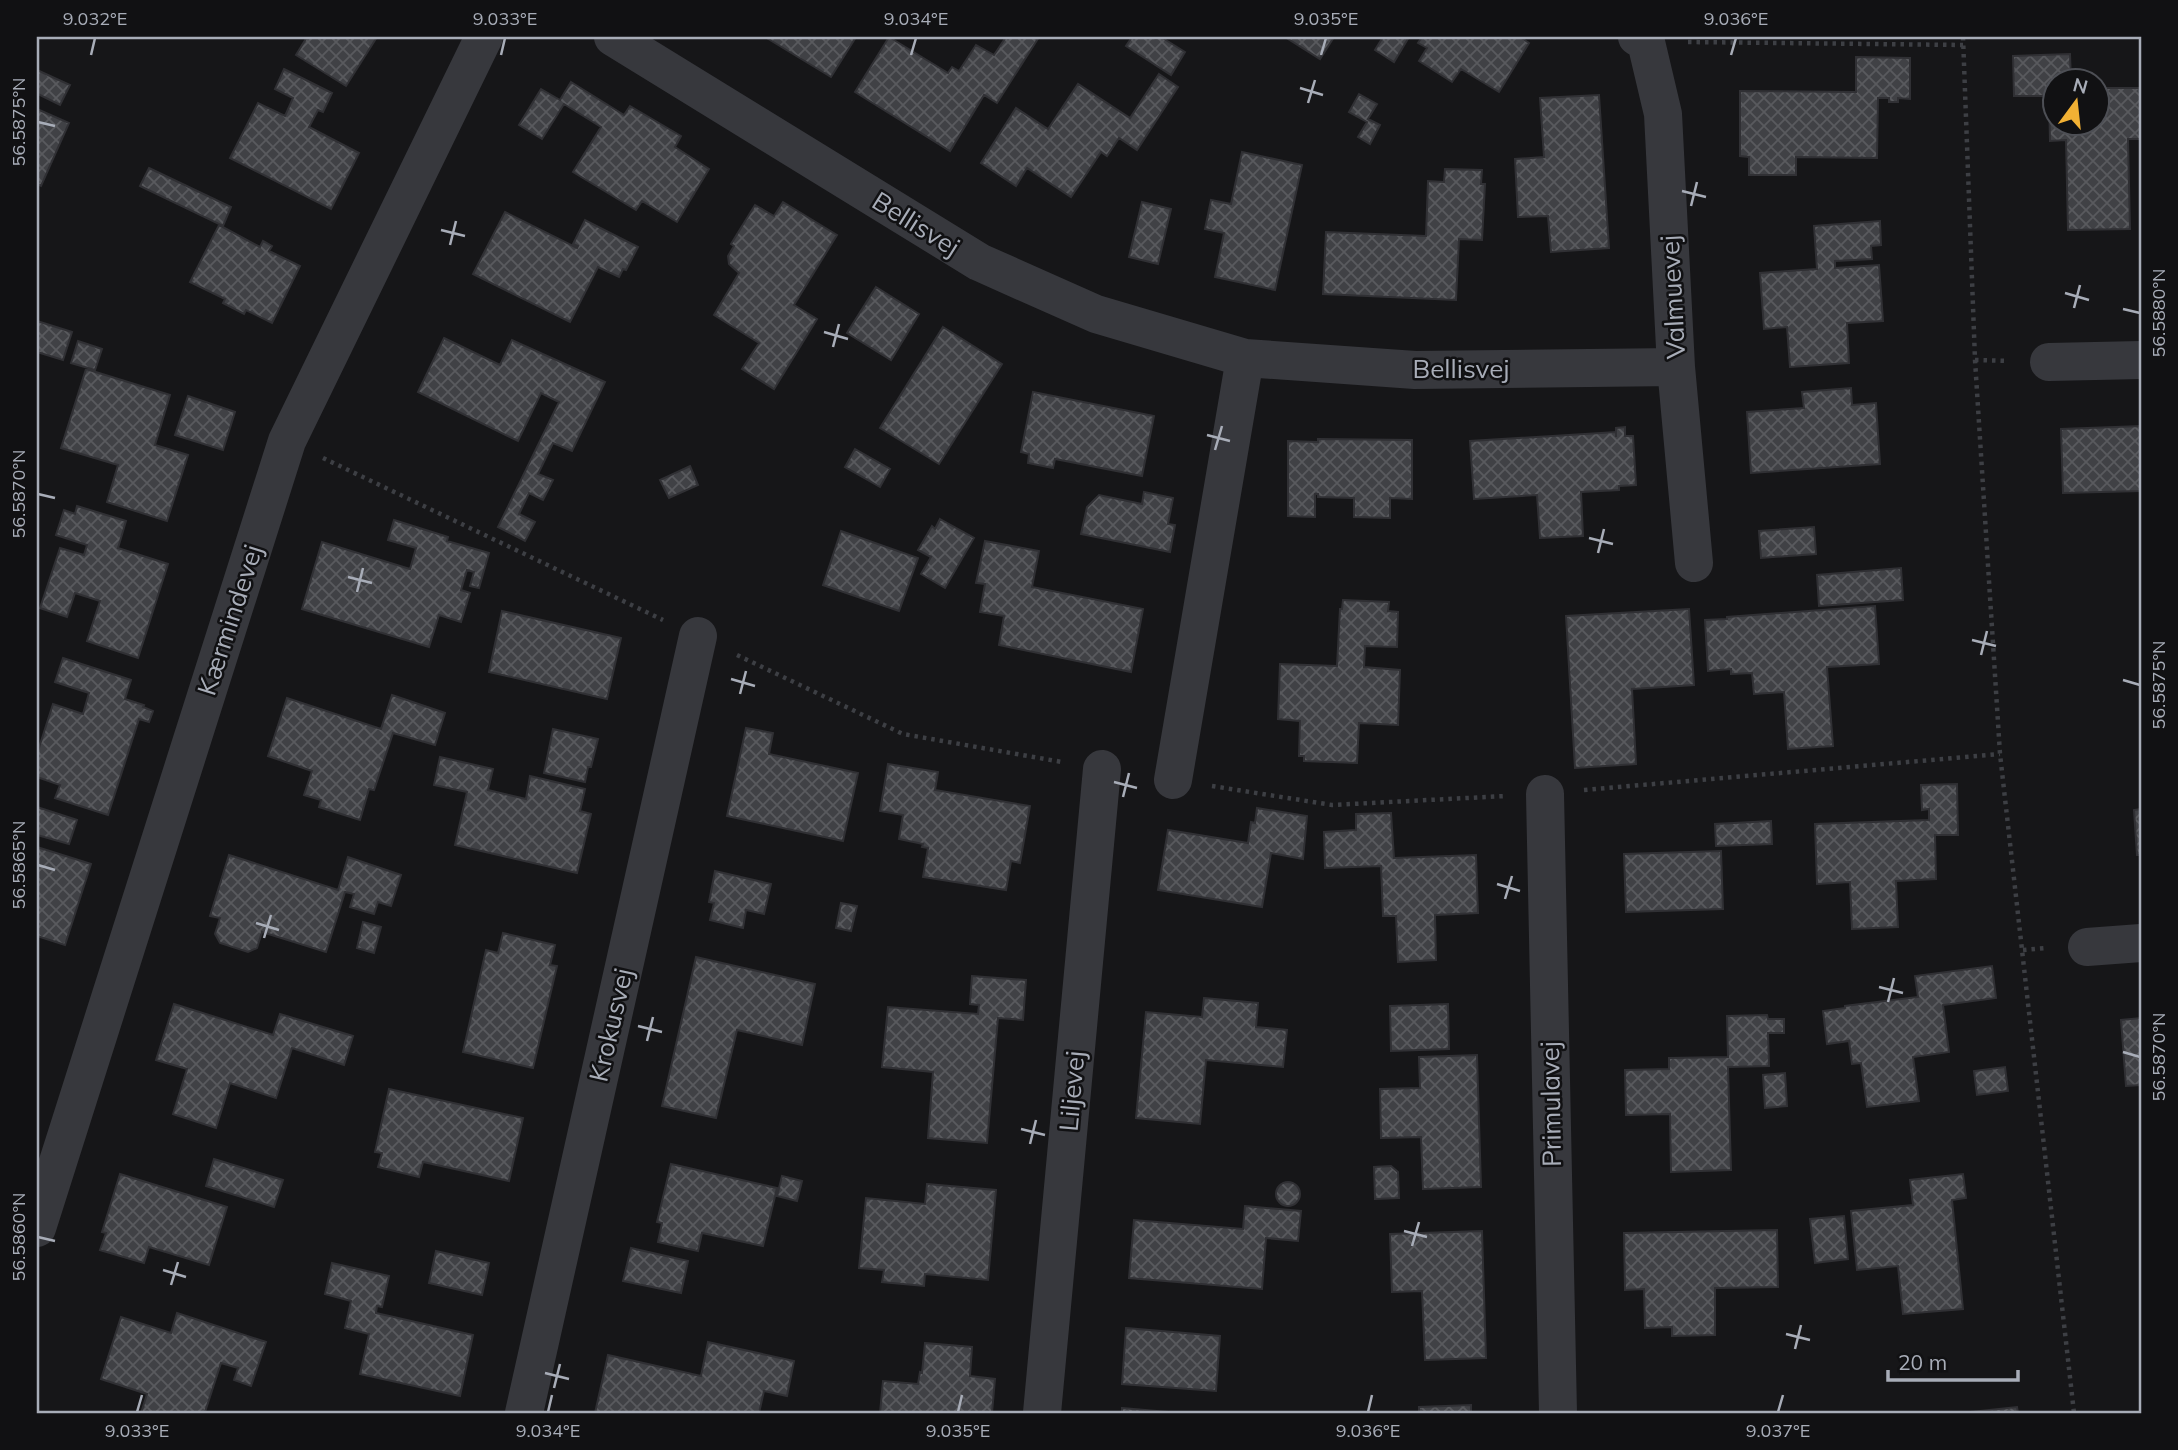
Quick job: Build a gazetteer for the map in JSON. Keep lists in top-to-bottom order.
{
  "streets": {
    "street": [
      "Bellisvej",
      "Valmuevej",
      "Kærmindevej",
      "Krokusvej",
      "Liljevej",
      "Primulavej"
    ]
  },
  "crossings": [
    ["Bellisvej", "Valmuevej"]
  ],
  "scale_bar": "20 m",
  "north": "top",
  "coordinates": [
    "9.032°E",
    "9.033°E",
    "9.034°E",
    "9.035°E",
    "9.036°E",
    "56.5875°N",
    "56.5880°N",
    "56.5870°N",
    "56.5865°N",
    "56.5860°N",
    "9.037°E"
  ]
}
